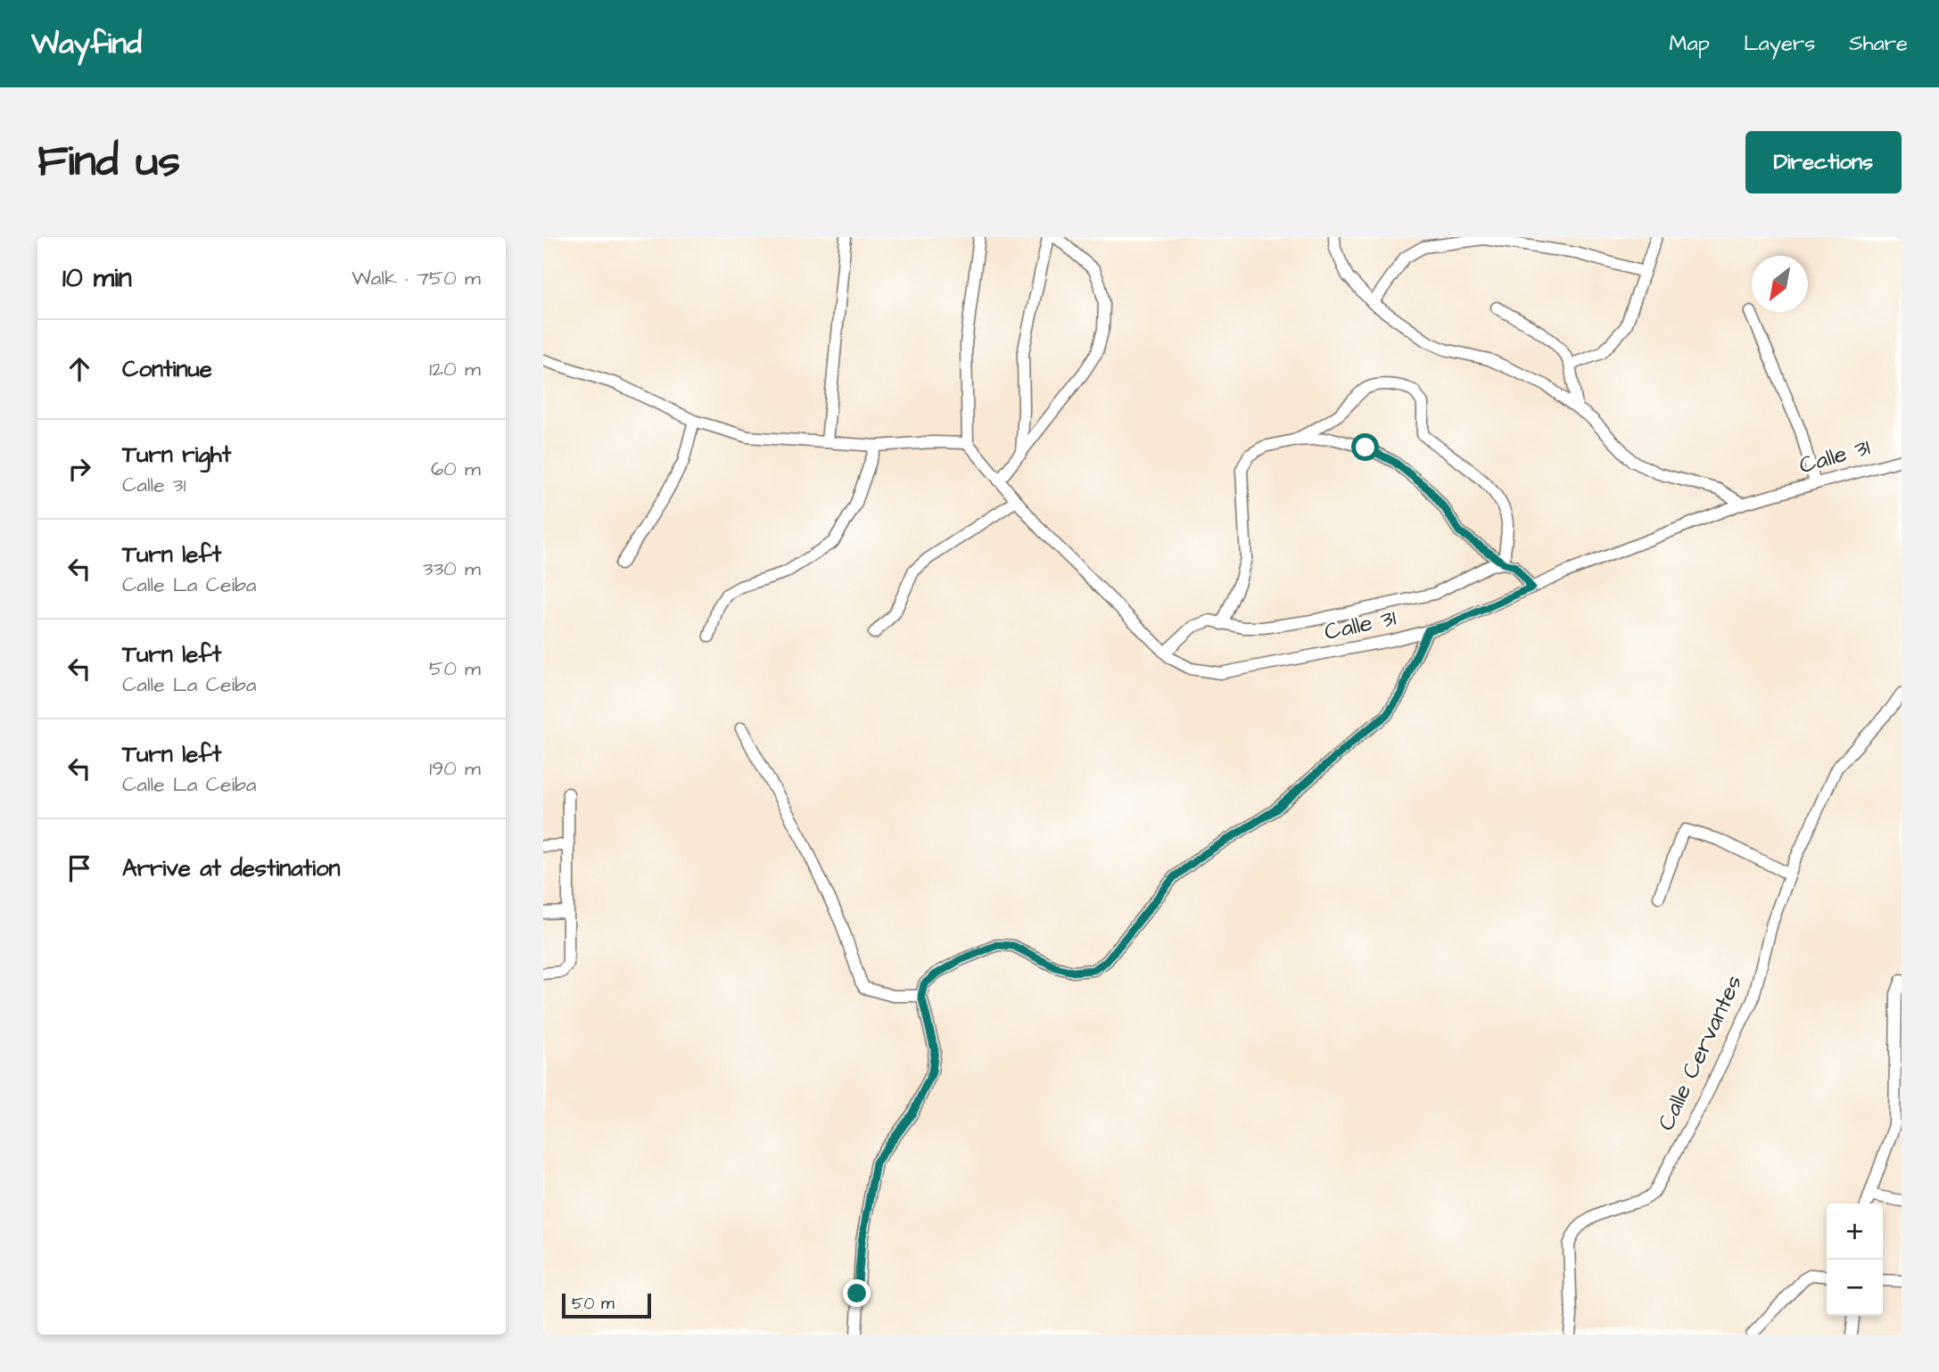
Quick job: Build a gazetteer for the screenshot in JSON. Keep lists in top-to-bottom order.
{
  "streets": {
    "street": ["Calle 31", "Calle Cervantes"]
  },
  "scale_bar": "50 m",
  "north": "bottom left",
  "page": {
    "header": "Wayfind",
    "nav": ["Map", "Layers", "Share"],
    "buttons": "Directions",
    "title": "Find us",
    "heading": ["10 min", "Walk · 750 m"],
    "list": [
      ["Continue", "120 m"],
      ["Turn right", "Calle 31", "60 m"],
      ["Turn left", "Calle La Ceiba", "330 m"],
      ["Turn left", "Calle La Ceiba", "50 m"],
      ["Turn left", "Calle La Ceiba", "190 m"],
      "Arrive at destination"
    ],
    "map_buttons": ["+", "−"],
    "scale": "50 m"
  }
}
